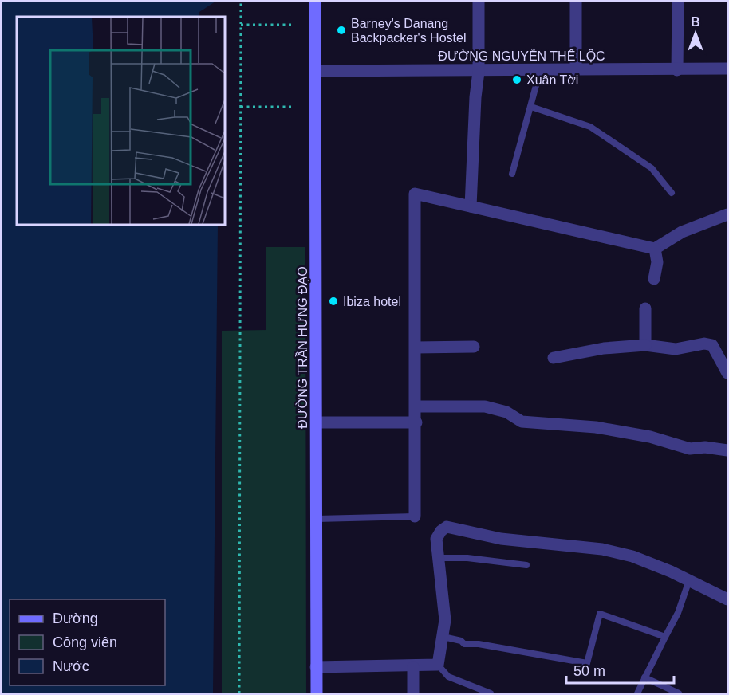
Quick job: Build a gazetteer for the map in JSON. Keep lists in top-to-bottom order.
{
  "streets": {
    "main road": ["ĐƯỜNG TRẦN HƯNG ĐẠO"],
    "street": ["ĐƯỜNG NGUYỄN THẾ LỘC"]
  },
  "crossings": [
    ["ĐƯỜNG NGUYỄN THẾ LỘC", "ĐƯỜNG TRẦN HƯNG ĐẠO"]
  ],
  "places": ["Barney's Danang Backpacker's Hostel", "Xuân Tời", "Ibiza hotel"],
  "legend": ["Đường", "Công viên", "Nước"],
  "scale_bar": "50 m",
  "north": "top"
}
